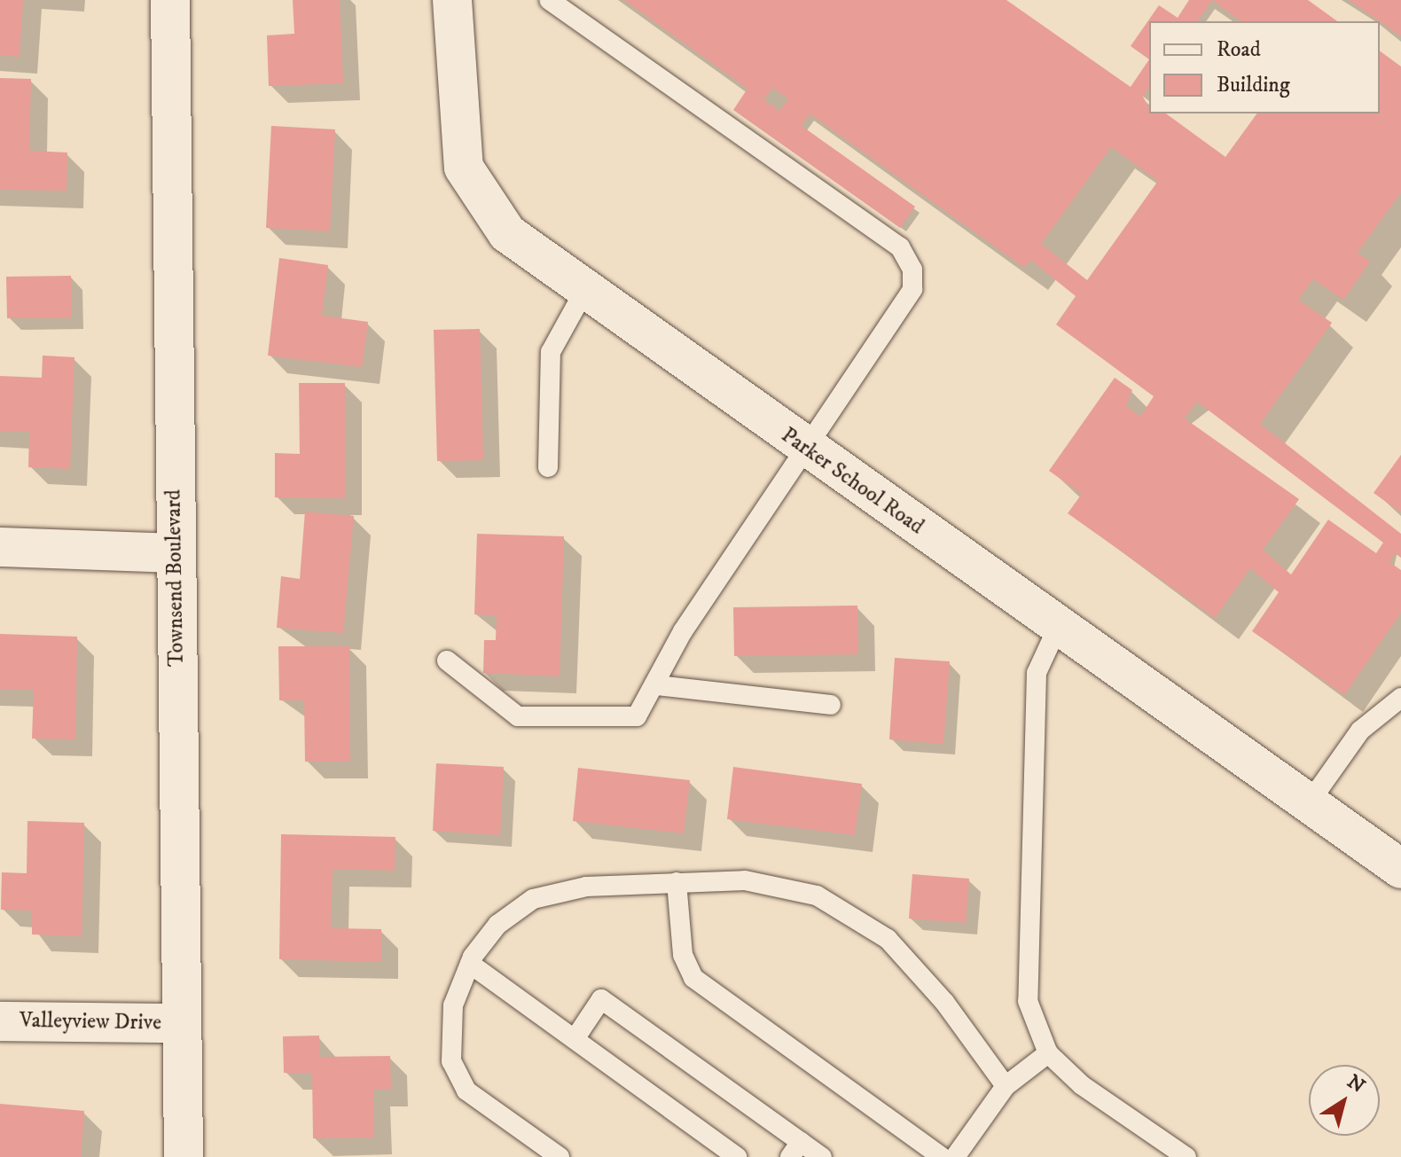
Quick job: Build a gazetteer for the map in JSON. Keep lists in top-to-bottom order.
{
  "streets": {
    "street": ["Parker School Road", "Townsend Boulevard", "Valleyview Drive"]
  },
  "crossings": [
    ["Townsend Boulevard", "Valleyview Drive"]
  ],
  "legend": ["Road", "Building"],
  "north": "top right"
}
